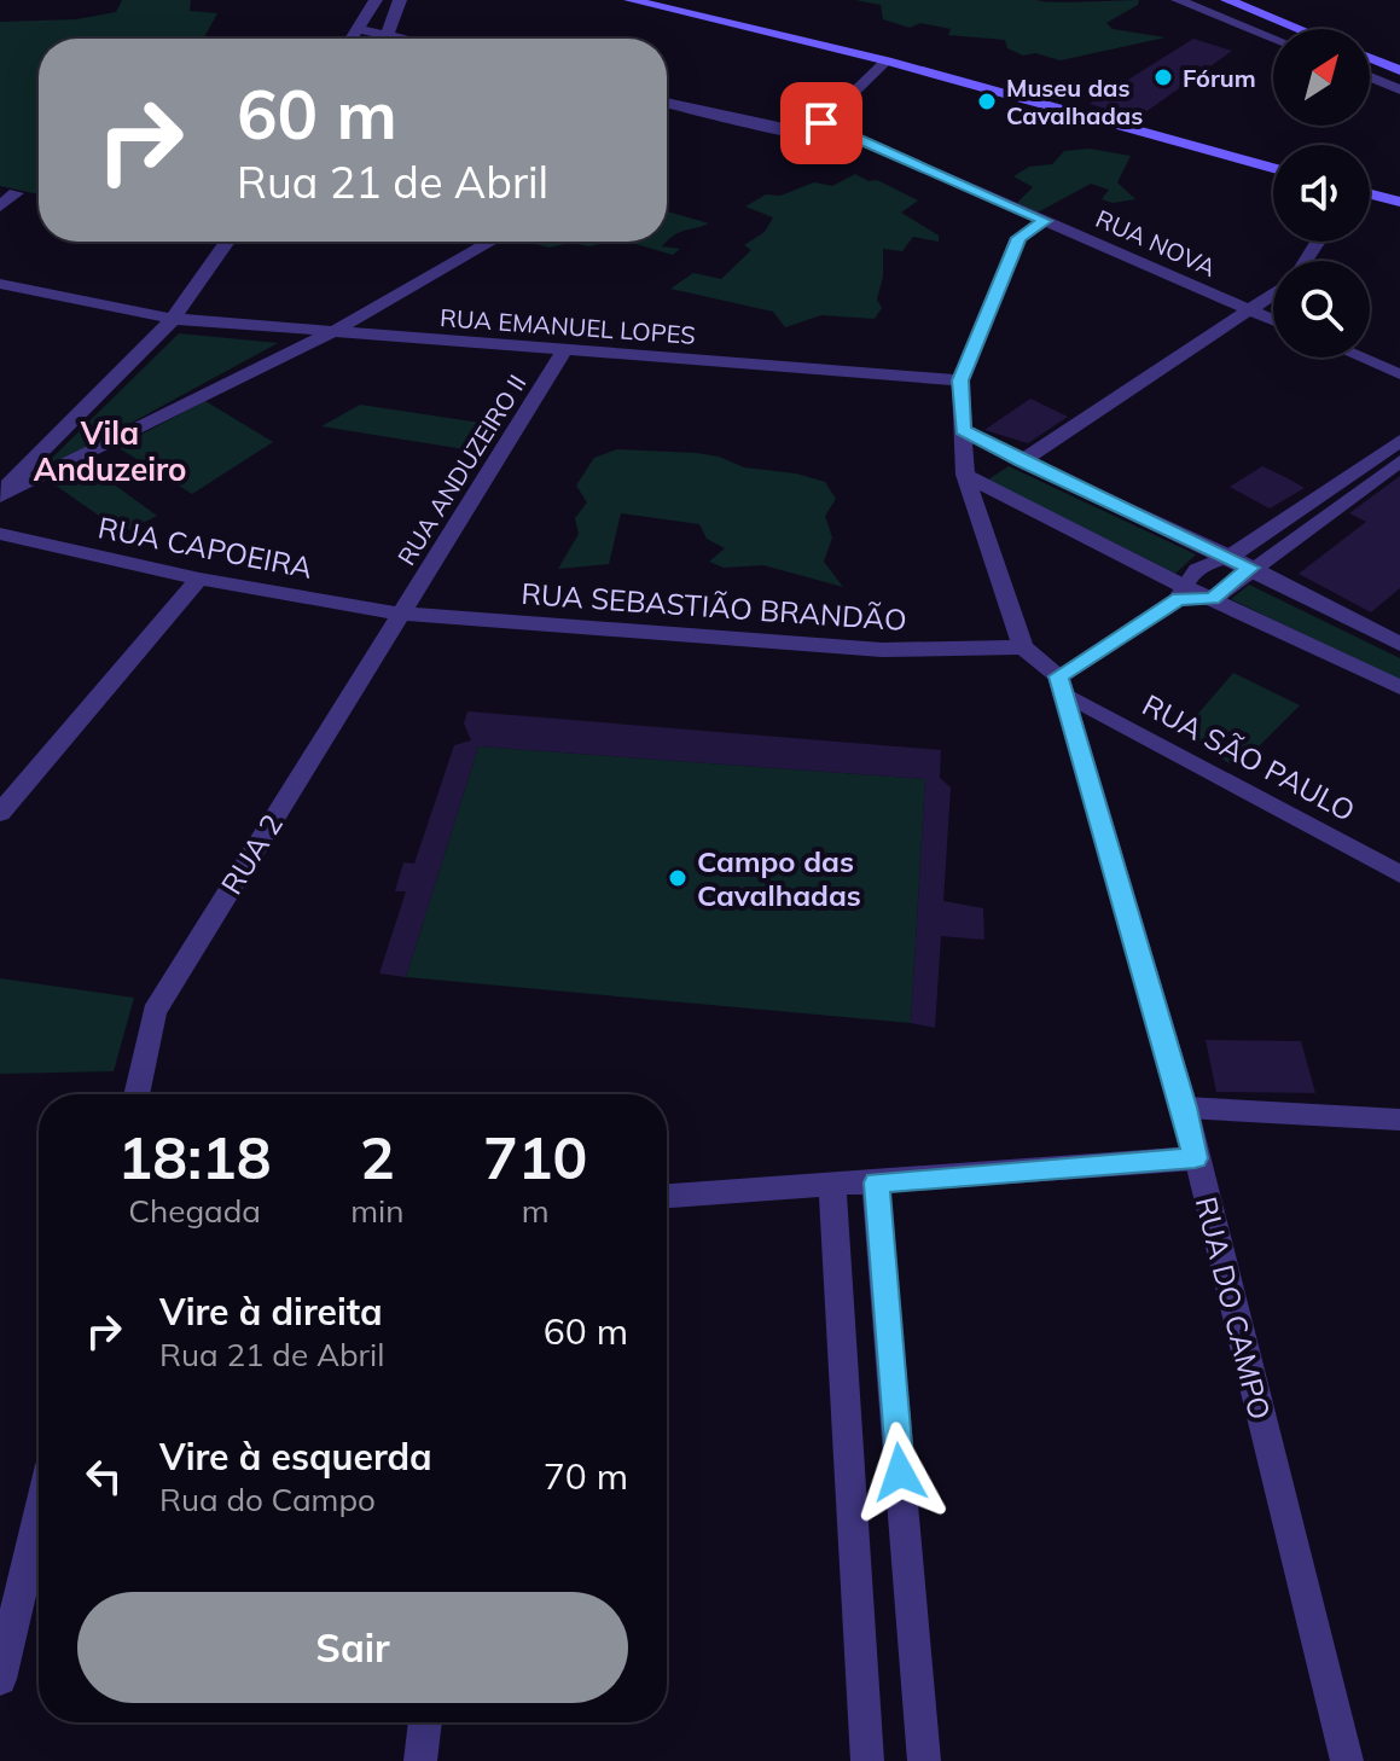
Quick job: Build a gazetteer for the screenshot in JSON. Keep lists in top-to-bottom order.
{
  "streets": {
    "street": [
      "RUA NOVA",
      "RUA EMANUEL LOPES",
      "RUA ANDUZEIRO II",
      "RUA CAPOEIRA",
      "RUA SEBASTIÃO BRANDÃO",
      "RUA SÃO PAULO",
      "RUA 2",
      "RUA DO CAMPO"
    ]
  },
  "crossings": [
    ["RUA EMANUEL LOPES", "RUA ANDUZEIRO II"],
    ["RUA ANDUZEIRO II", "RUA CAPOEIRA"],
    ["RUA ANDUZEIRO II", "RUA SEBASTIÃO BRANDÃO"],
    ["RUA ANDUZEIRO II", "RUA 2"],
    ["RUA CAPOEIRA", "RUA SEBASTIÃO BRANDÃO"],
    ["RUA CAPOEIRA", "RUA 2"],
    ["RUA SEBASTIÃO BRANDÃO", "RUA 2"],
    ["RUA SÃO PAULO", "RUA DO CAMPO"]
  ],
  "districts": ["Vila Anduzeiro"],
  "places": ["Fórum", "Museu das Cavalhadas", "Campo das Cavalhadas"],
  "north": "top right",
  "page": {
    "turn": ["60 m", "Rua 21 de Abril"],
    "eta": [
      "18:18",
      "Chegada",
      "2",
      "min",
      "710",
      "m"
    ],
    "list": [
      {
        "name": "Vire à direita",
        "note": "Rua 21 de Abril",
        "value": "60 m"
      },
      {
        "name": "Vire à esquerda",
        "note": "Rua do Campo",
        "value": "70 m"
      }
    ],
    "buttons": "Sair"
  }
}
